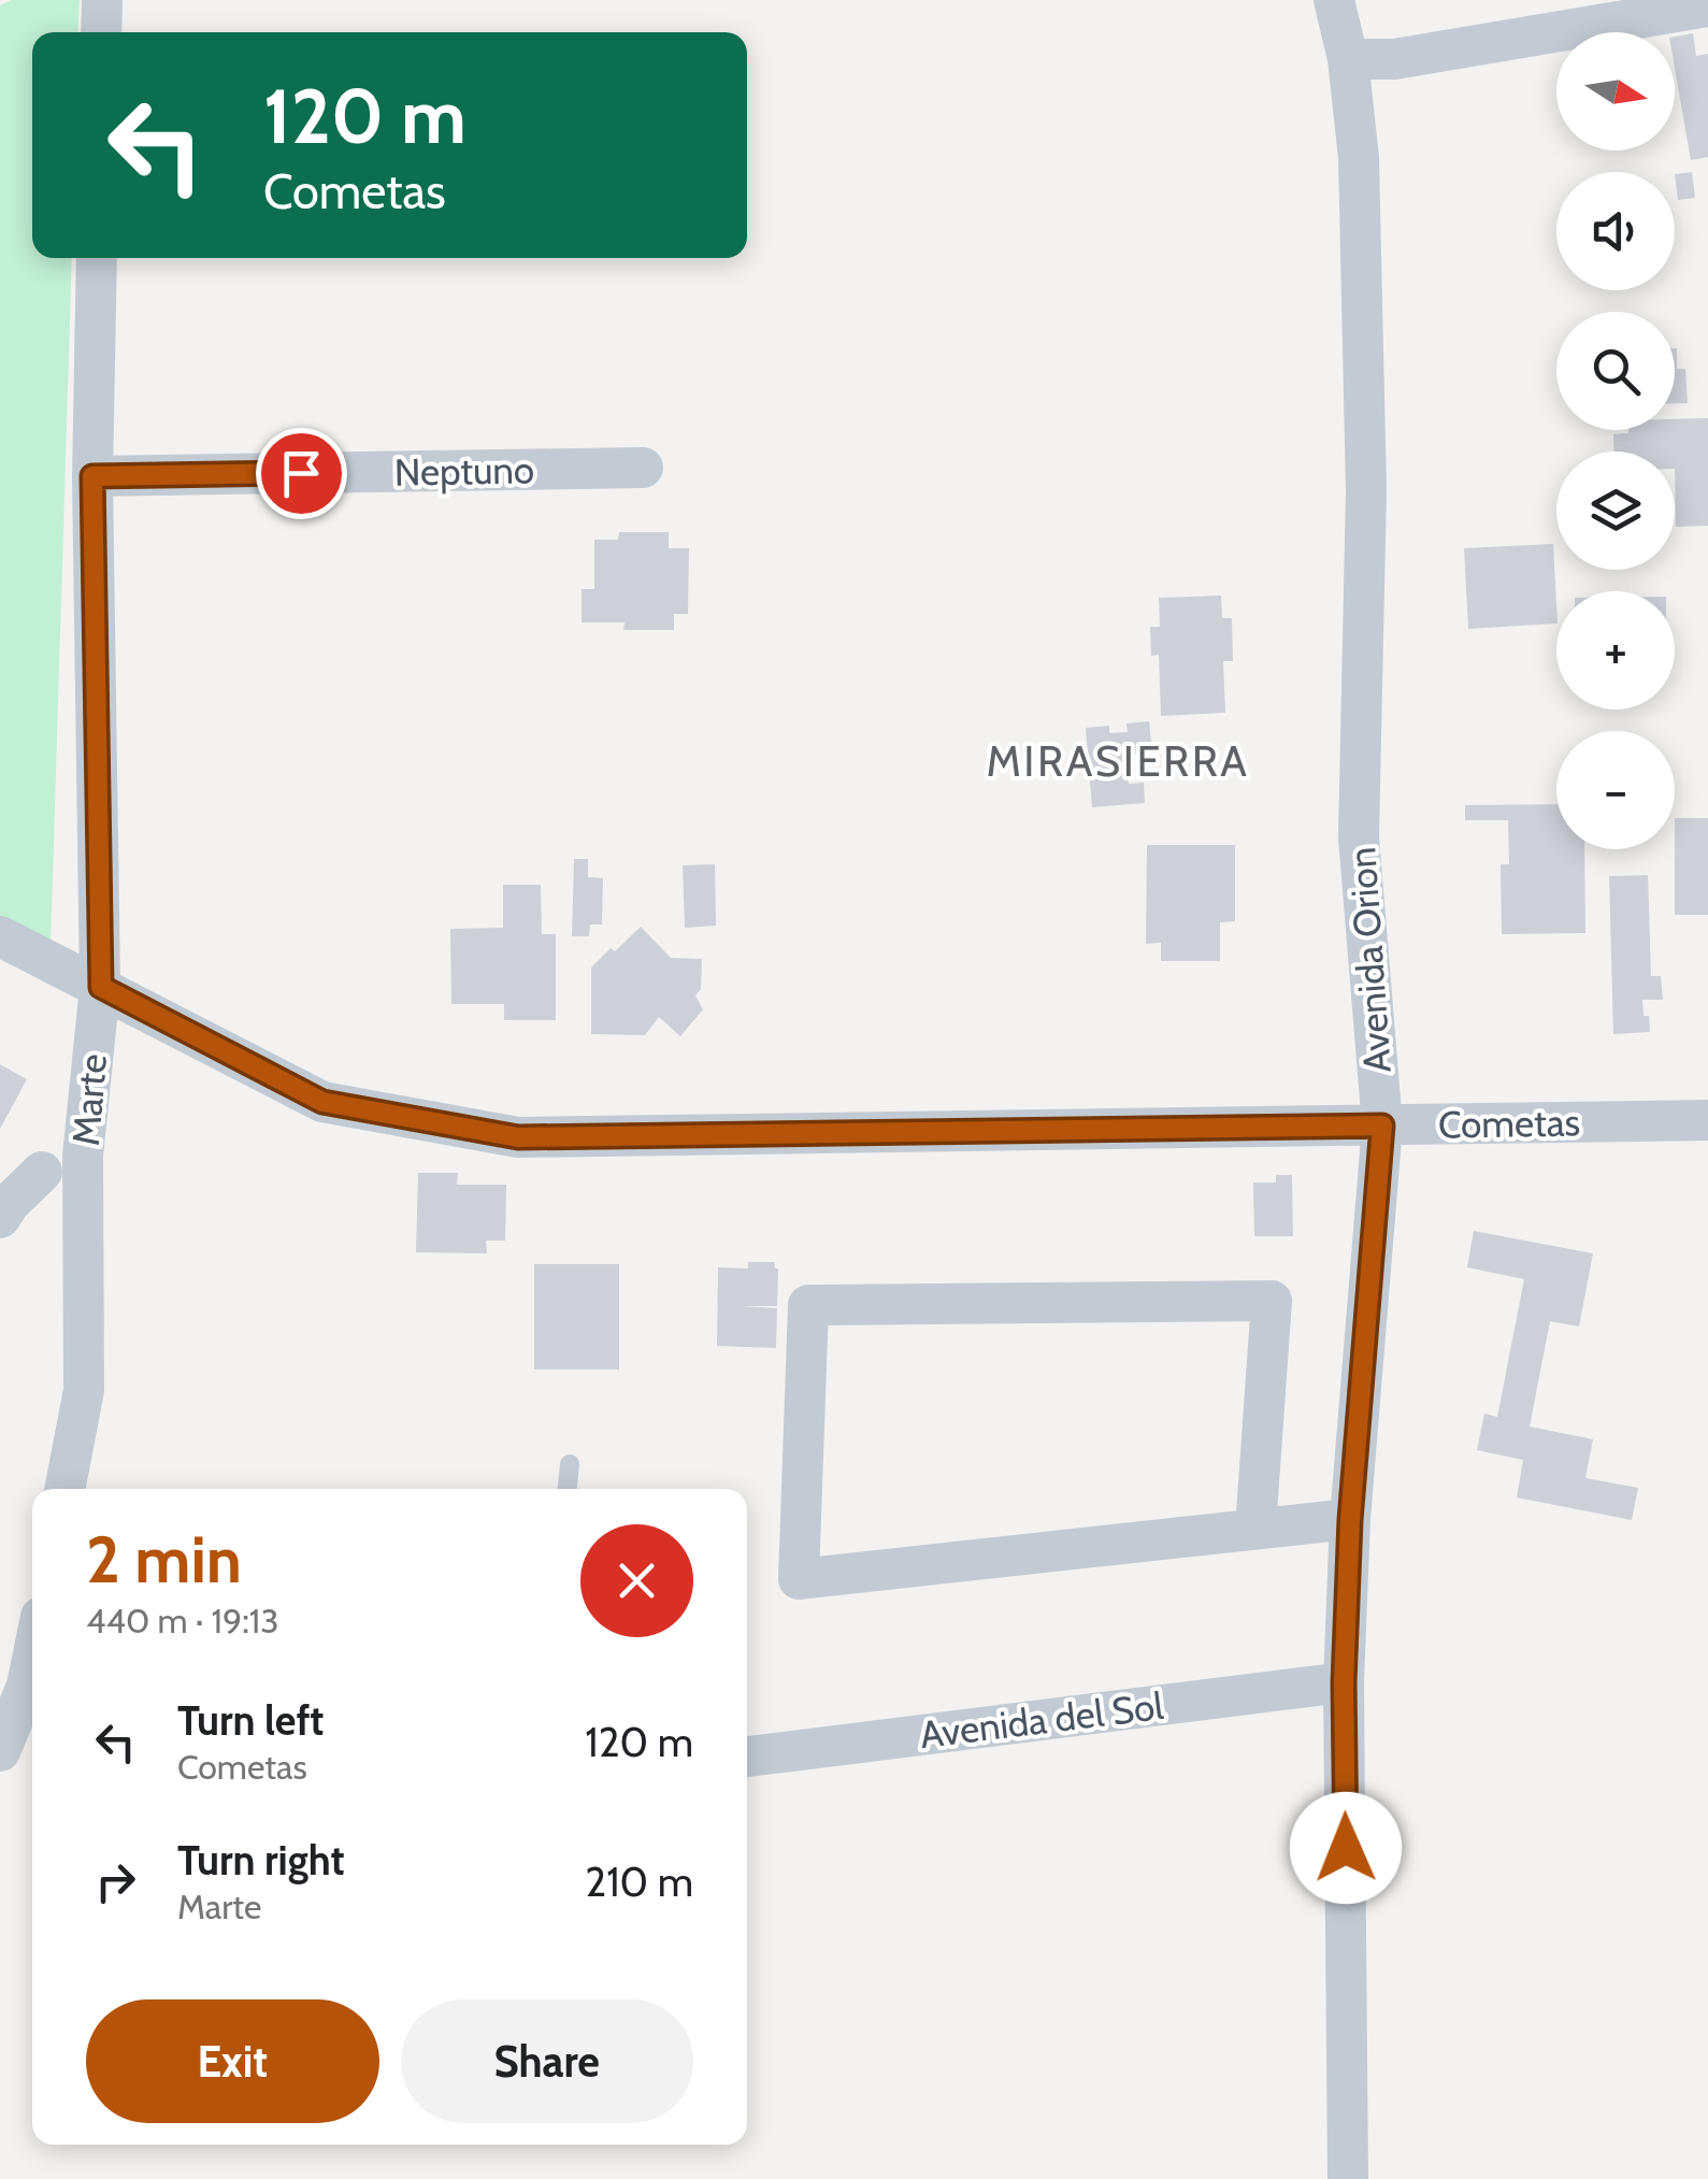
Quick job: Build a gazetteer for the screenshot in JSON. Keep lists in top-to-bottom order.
{
  "streets": {
    "street": [
      "Neptuno",
      "Avenida Orion",
      "Marte",
      "Cometas",
      "Avenida del Sol"
    ]
  },
  "crossings": [
    ["Neptuno", "Marte"],
    ["Avenida Orion", "Cometas"],
    ["Avenida Orion", "Avenida del Sol"],
    ["Marte", "Cometas"]
  ],
  "districts": ["MIRASIERRA"],
  "north": "right",
  "page": {
    "map_buttons": ["+", "−"],
    "turn": ["120 m", "Cometas"],
    "heading": ["2 min", "440 m · 19:13"],
    "list": [
      {
        "name": "Turn left",
        "note": "Cometas",
        "value": "120 m"
      },
      {
        "name": "Turn right",
        "note": "Marte",
        "value": "210 m"
      }
    ],
    "buttons": ["Exit", "Share"]
  }
}
